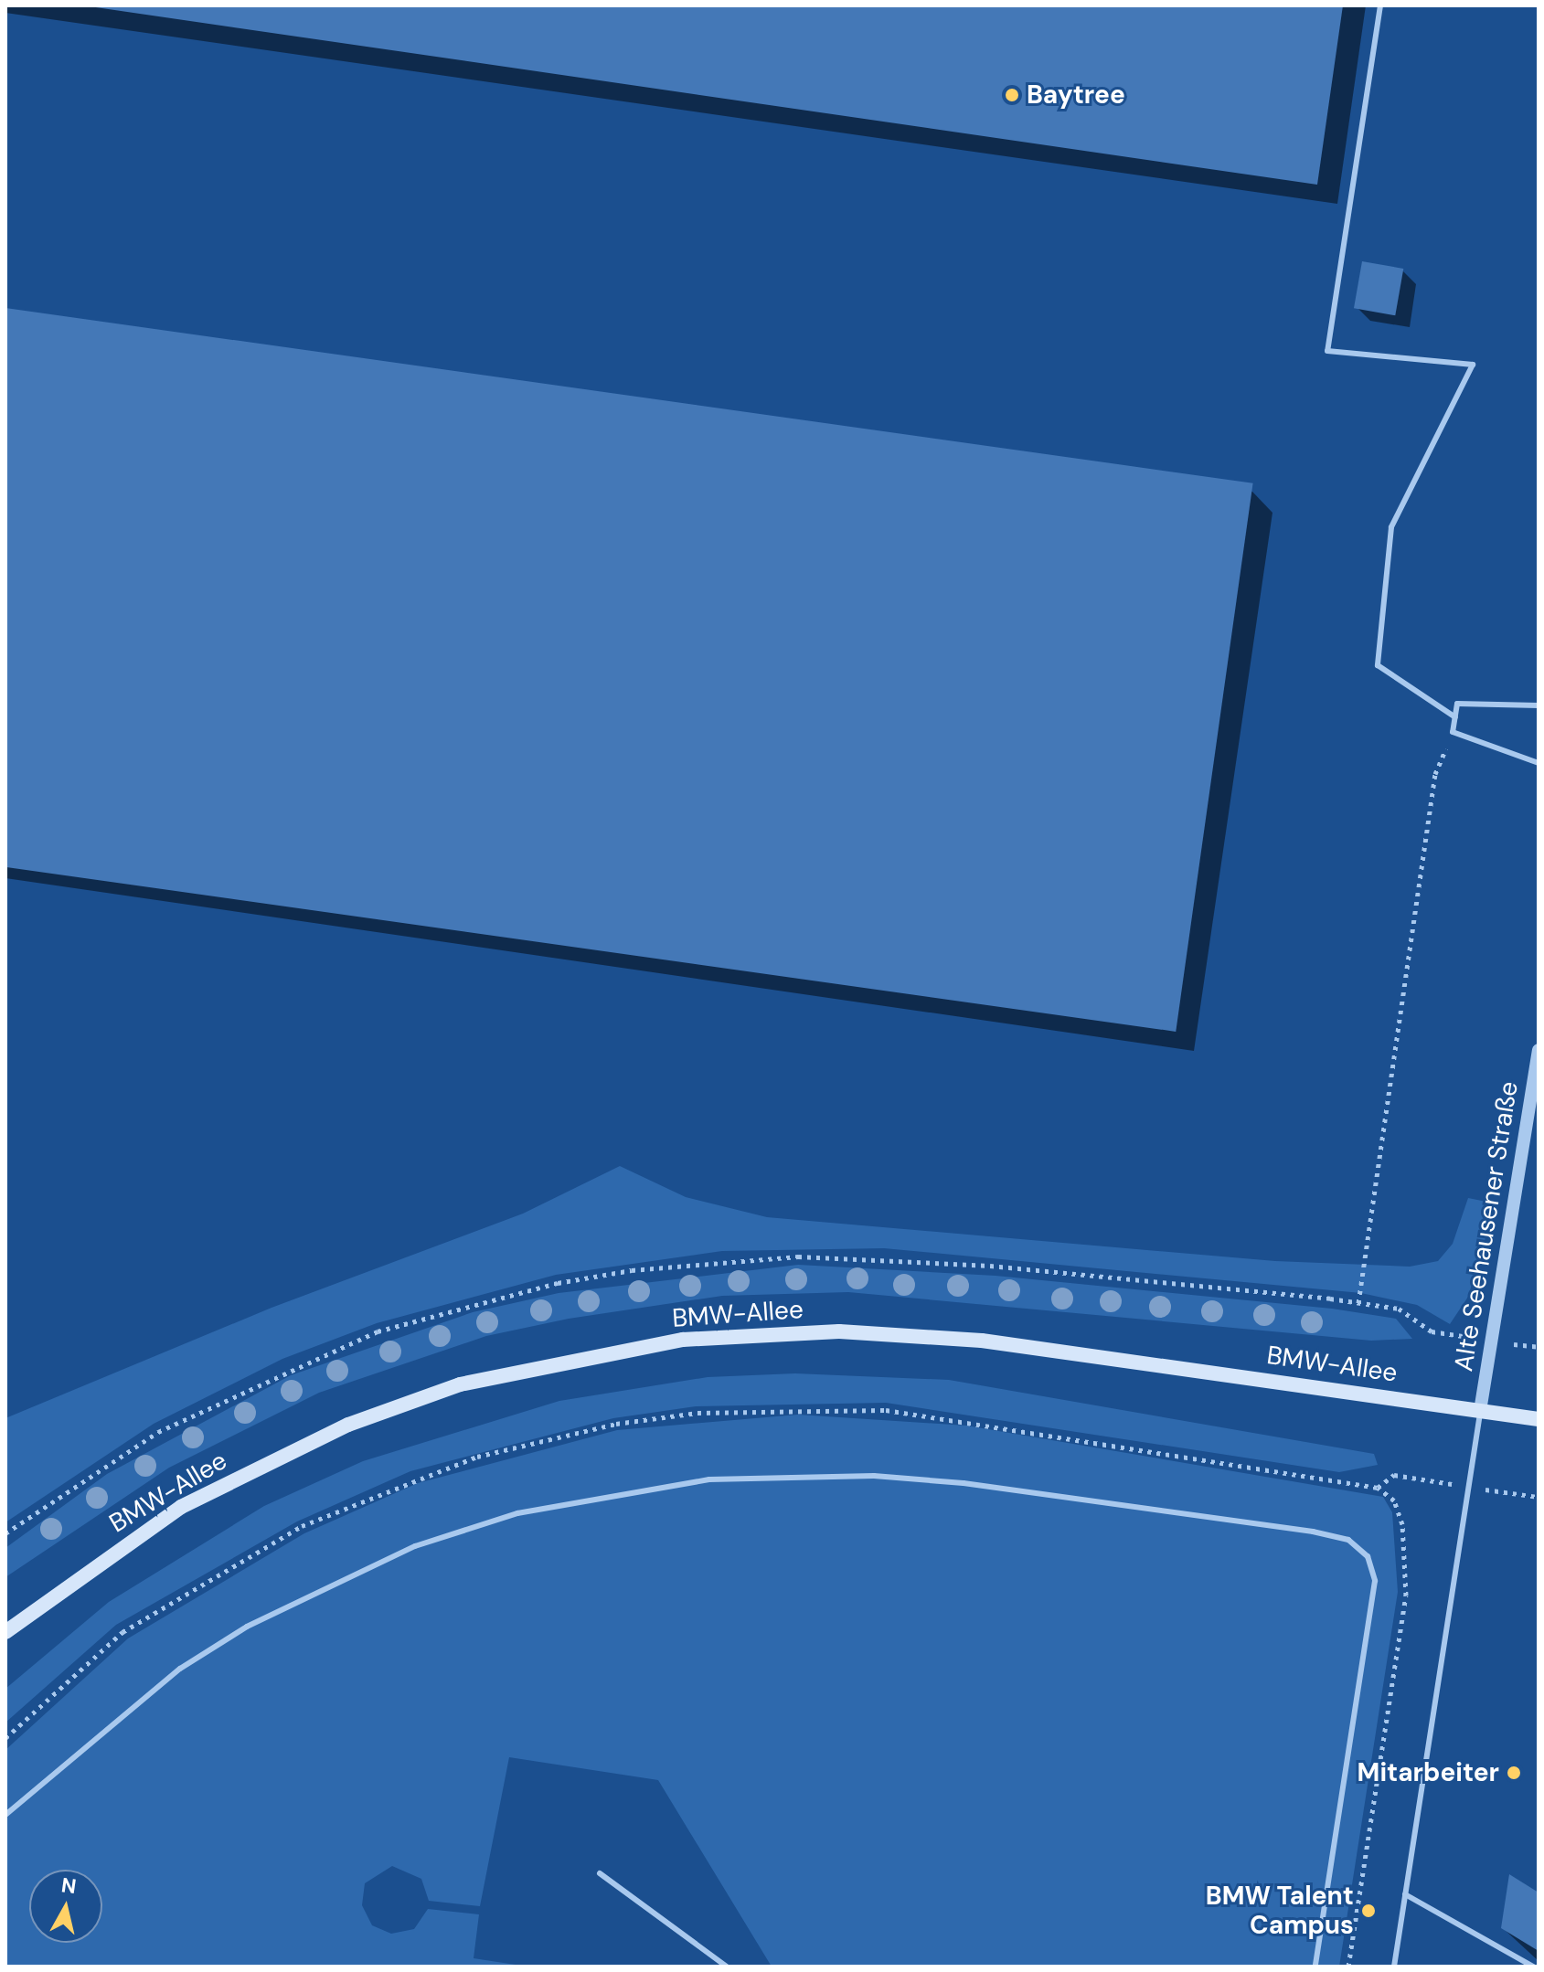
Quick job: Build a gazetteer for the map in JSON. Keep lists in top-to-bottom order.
{
  "streets": {
    "main road": ["BMW-Allee"],
    "street": ["Alte Seehausener Straße"]
  },
  "crossings": [
    ["Alte Seehausener Straße", "BMW-Allee"]
  ],
  "places": ["Baytree", "Mitarbeiter", "BMW Talent Campus"],
  "north": "top"
}
